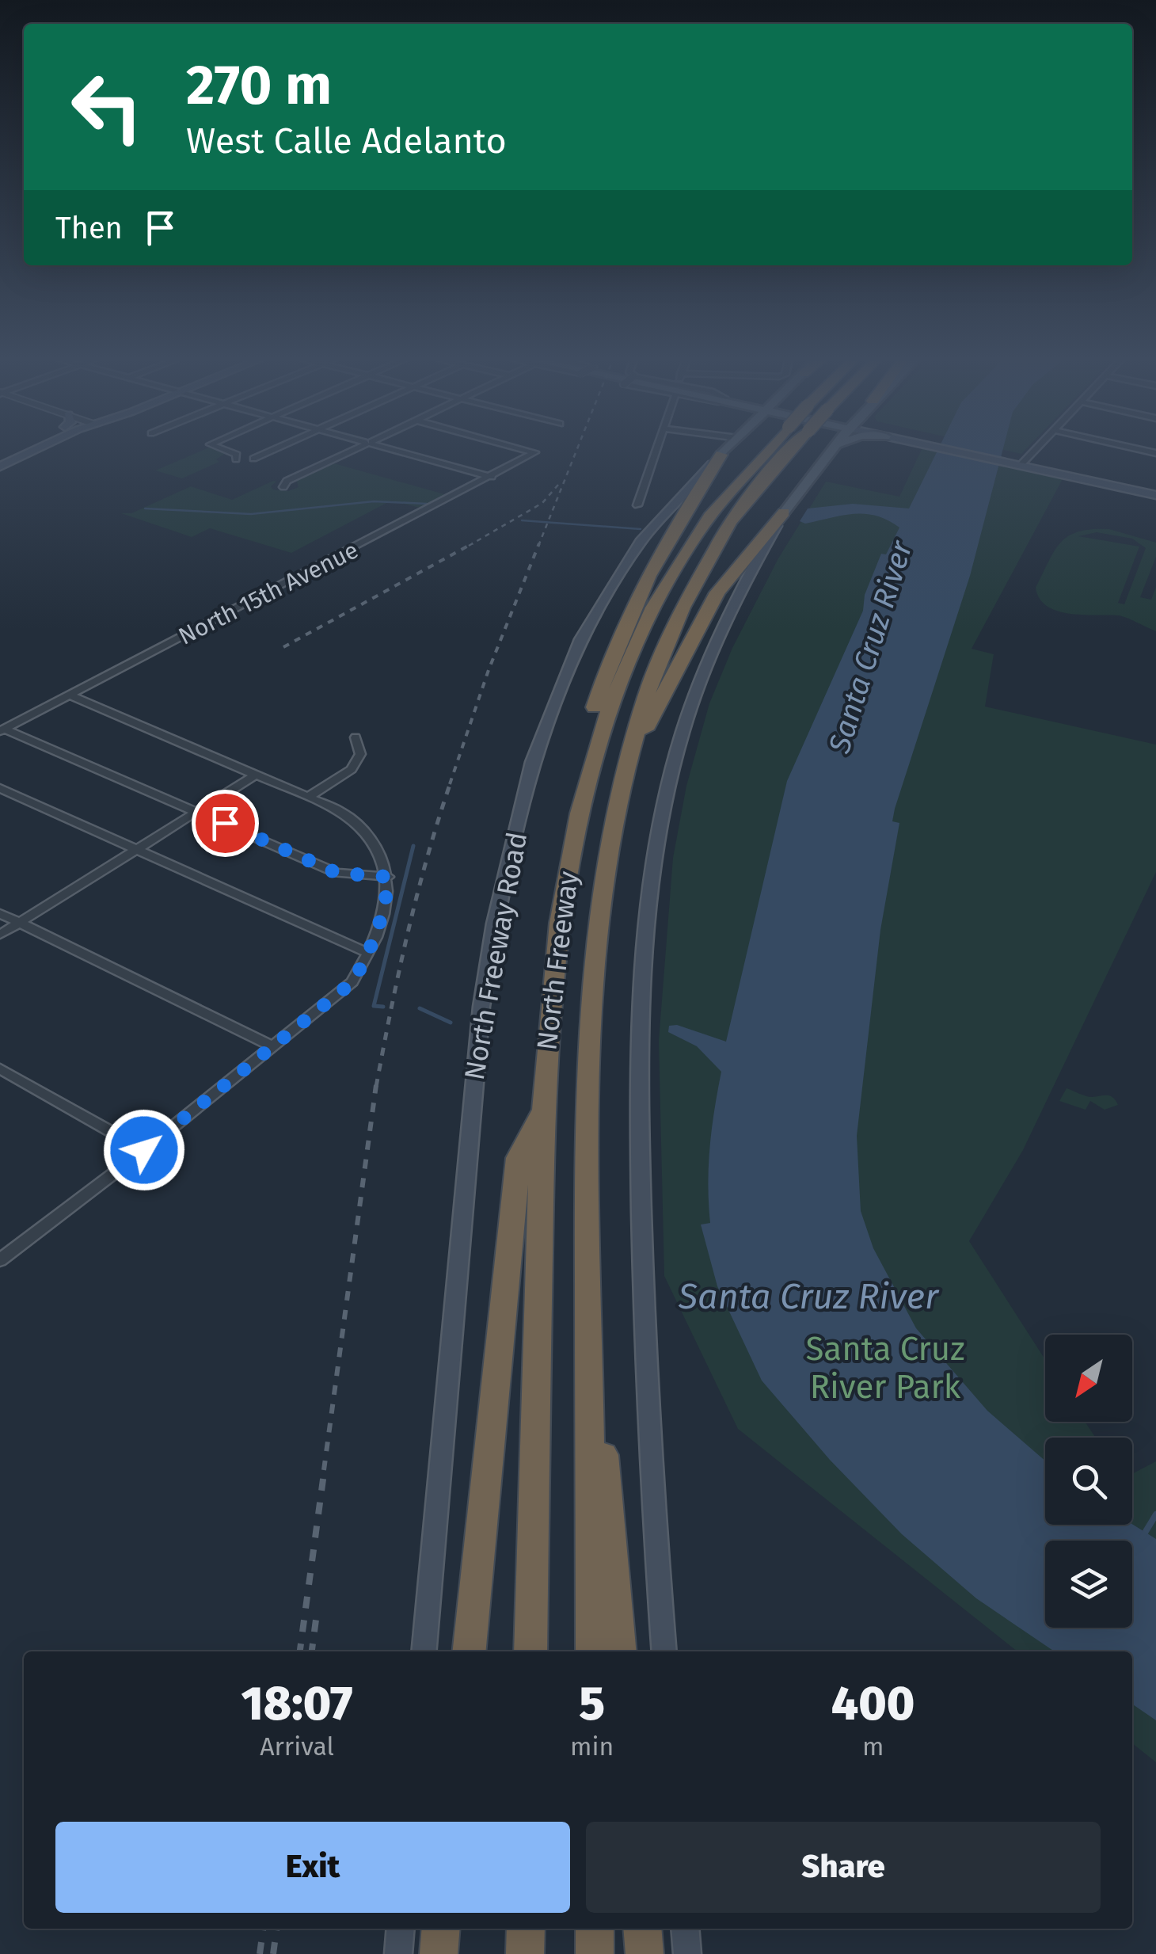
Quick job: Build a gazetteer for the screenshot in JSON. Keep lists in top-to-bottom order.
{
  "streets": {
    "highway": ["North Freeway"],
    "main road": ["North Freeway Road"],
    "street": ["North 15th Avenue"]
  },
  "water": ["Santa Cruz River"],
  "parks": ["Santa Cruz River Park"],
  "north": "bottom left",
  "page": {
    "turn": ["270 m", "West Calle Adelanto"],
    "then": "Then",
    "eta": [
      "18:07",
      "Arrival",
      "5",
      "min",
      "400",
      "m"
    ],
    "buttons": ["Exit", "Share"]
  }
}
